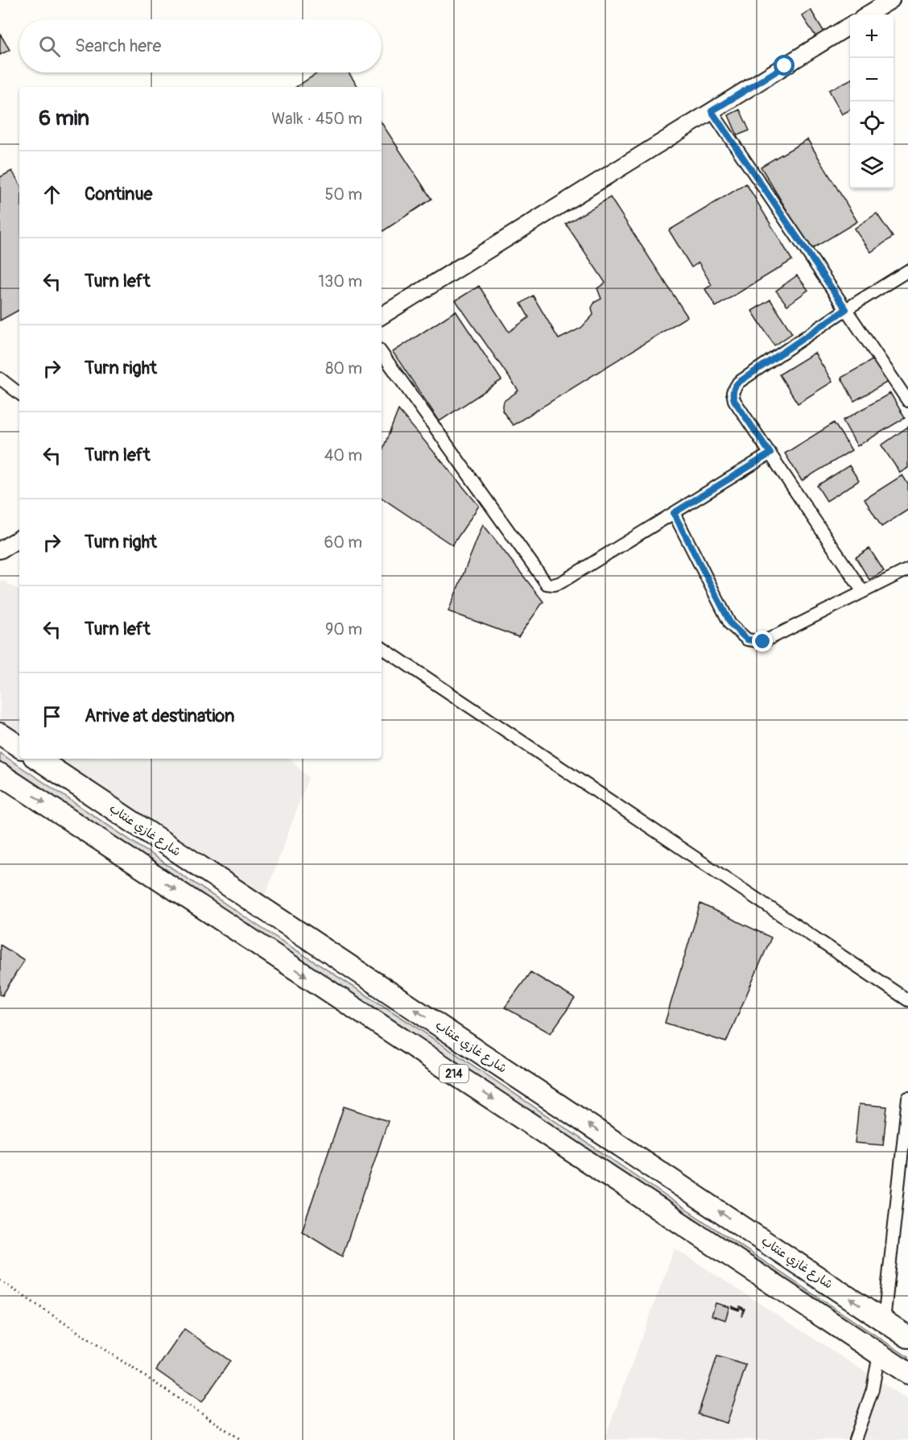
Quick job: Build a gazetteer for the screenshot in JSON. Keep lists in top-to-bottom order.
{
  "streets": {
    "highway": ["شارع غازي عنتاب", "214"]
  },
  "page": {
    "map_buttons": ["+", "−"],
    "search": "Search here",
    "heading": ["6 min", "Walk · 450 m"],
    "list": [
      ["Continue", "50 m"],
      ["Turn left", "130 m"],
      ["Turn right", "80 m"],
      ["Turn left", "40 m"],
      ["Turn right", "60 m"],
      ["Turn left", "90 m"],
      "Arrive at destination"
    ]
  }
}
